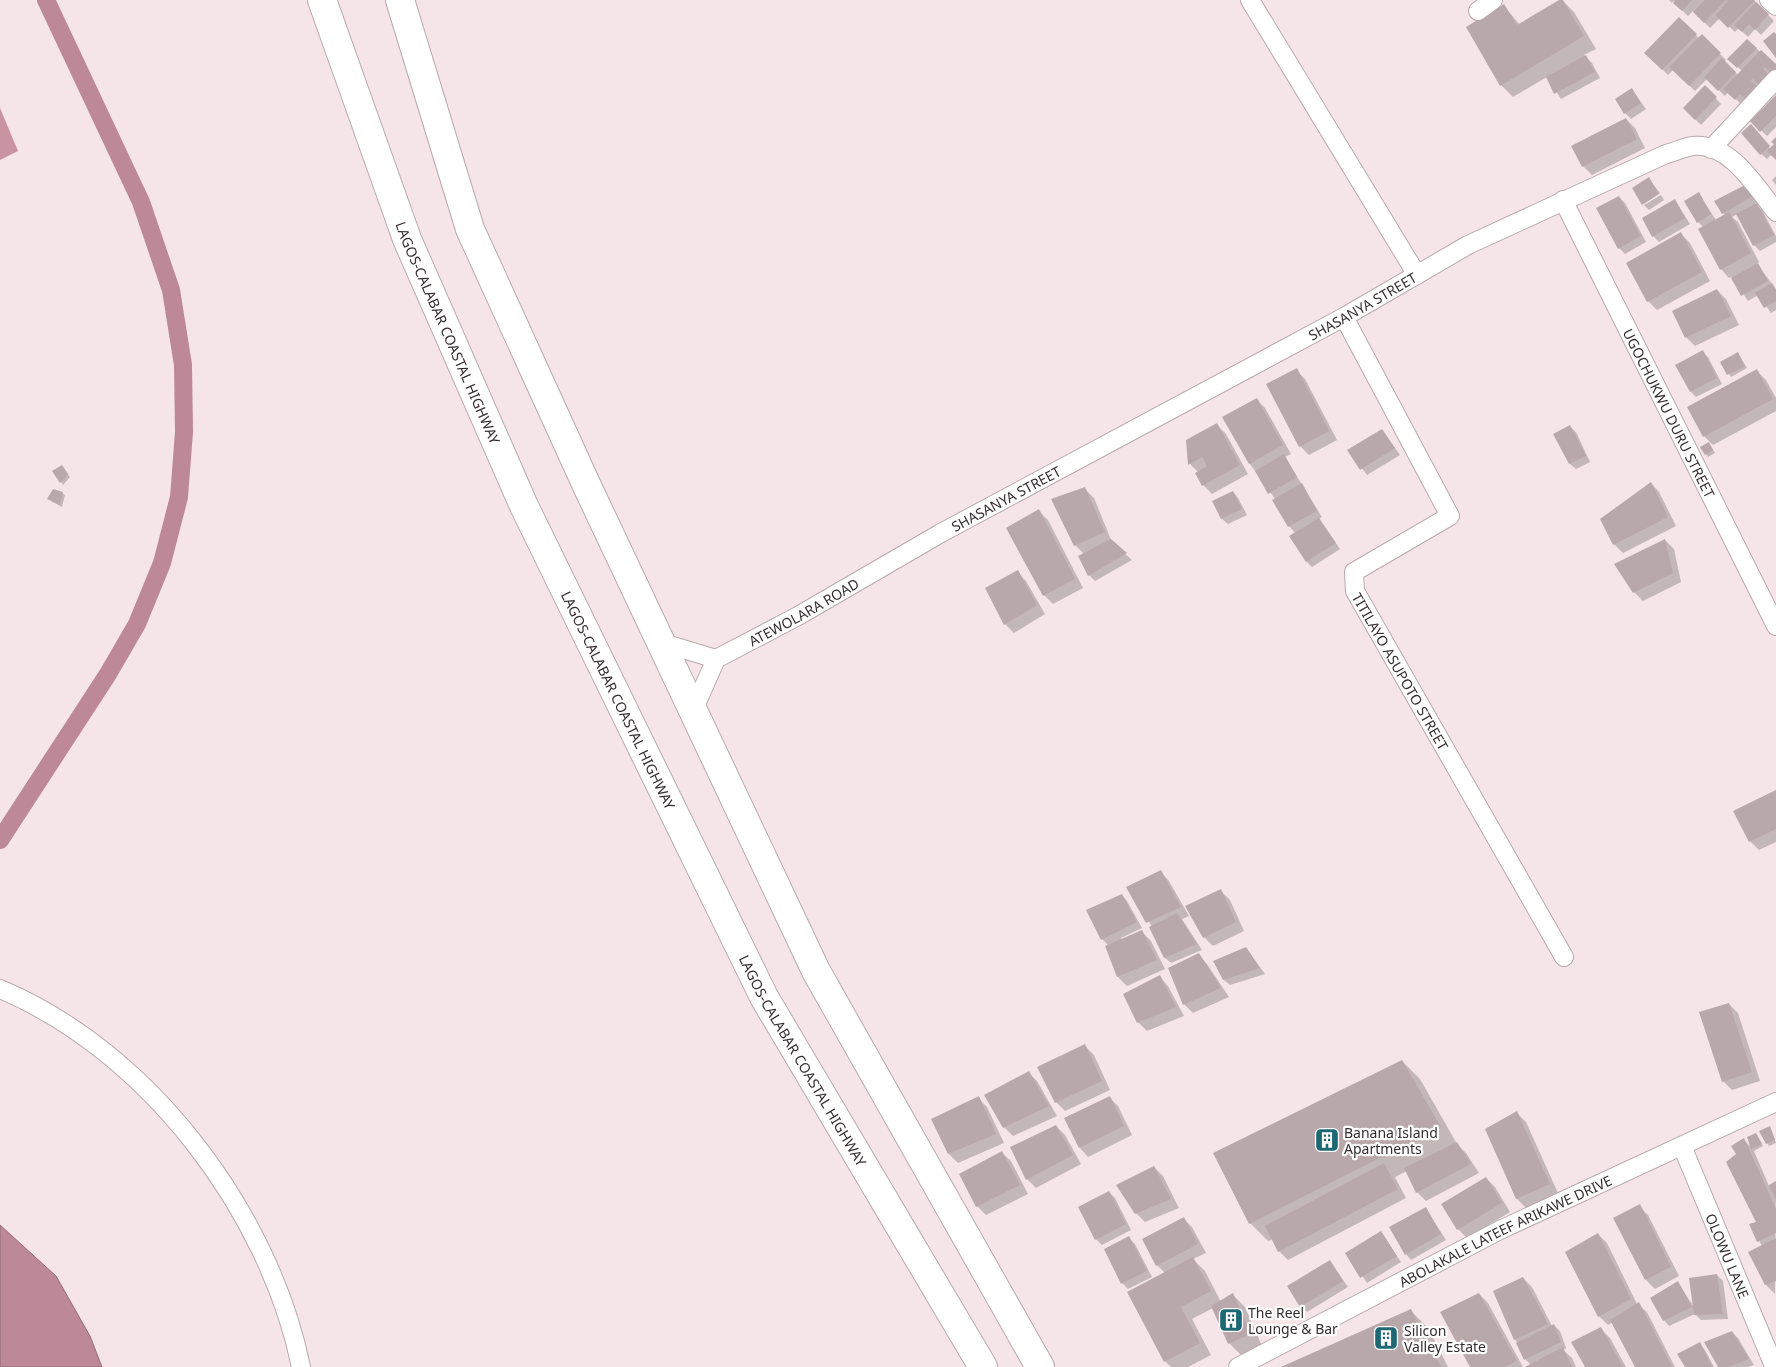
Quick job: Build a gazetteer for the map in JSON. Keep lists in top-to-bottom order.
{
  "streets": {
    "highway": ["LAGOS-CALABAR COASTAL HIGHWAY"],
    "street": [
      "SHASANYA STREET",
      "UGOCHUKWU DURU STREET",
      "ATEWOLARA ROAD",
      "TITILAYO ASUPOTO STREET",
      "ABOLAKALE LATEEF ARIKAWE DRIVE",
      "OLOWU LANE"
    ]
  },
  "crossings": [
    ["SHASANYA STREET", "UGOCHUKWU DURU STREET"],
    ["SHASANYA STREET", "ATEWOLARA ROAD"],
    ["SHASANYA STREET", "TITILAYO ASUPOTO STREET"],
    ["ABOLAKALE LATEEF ARIKAWE DRIVE", "OLOWU LANE"]
  ],
  "places": {
    "building": ["Banana Island Apartments", "The Reel Lounge & Bar", "Silicon Valley Estate"]
  }
}
